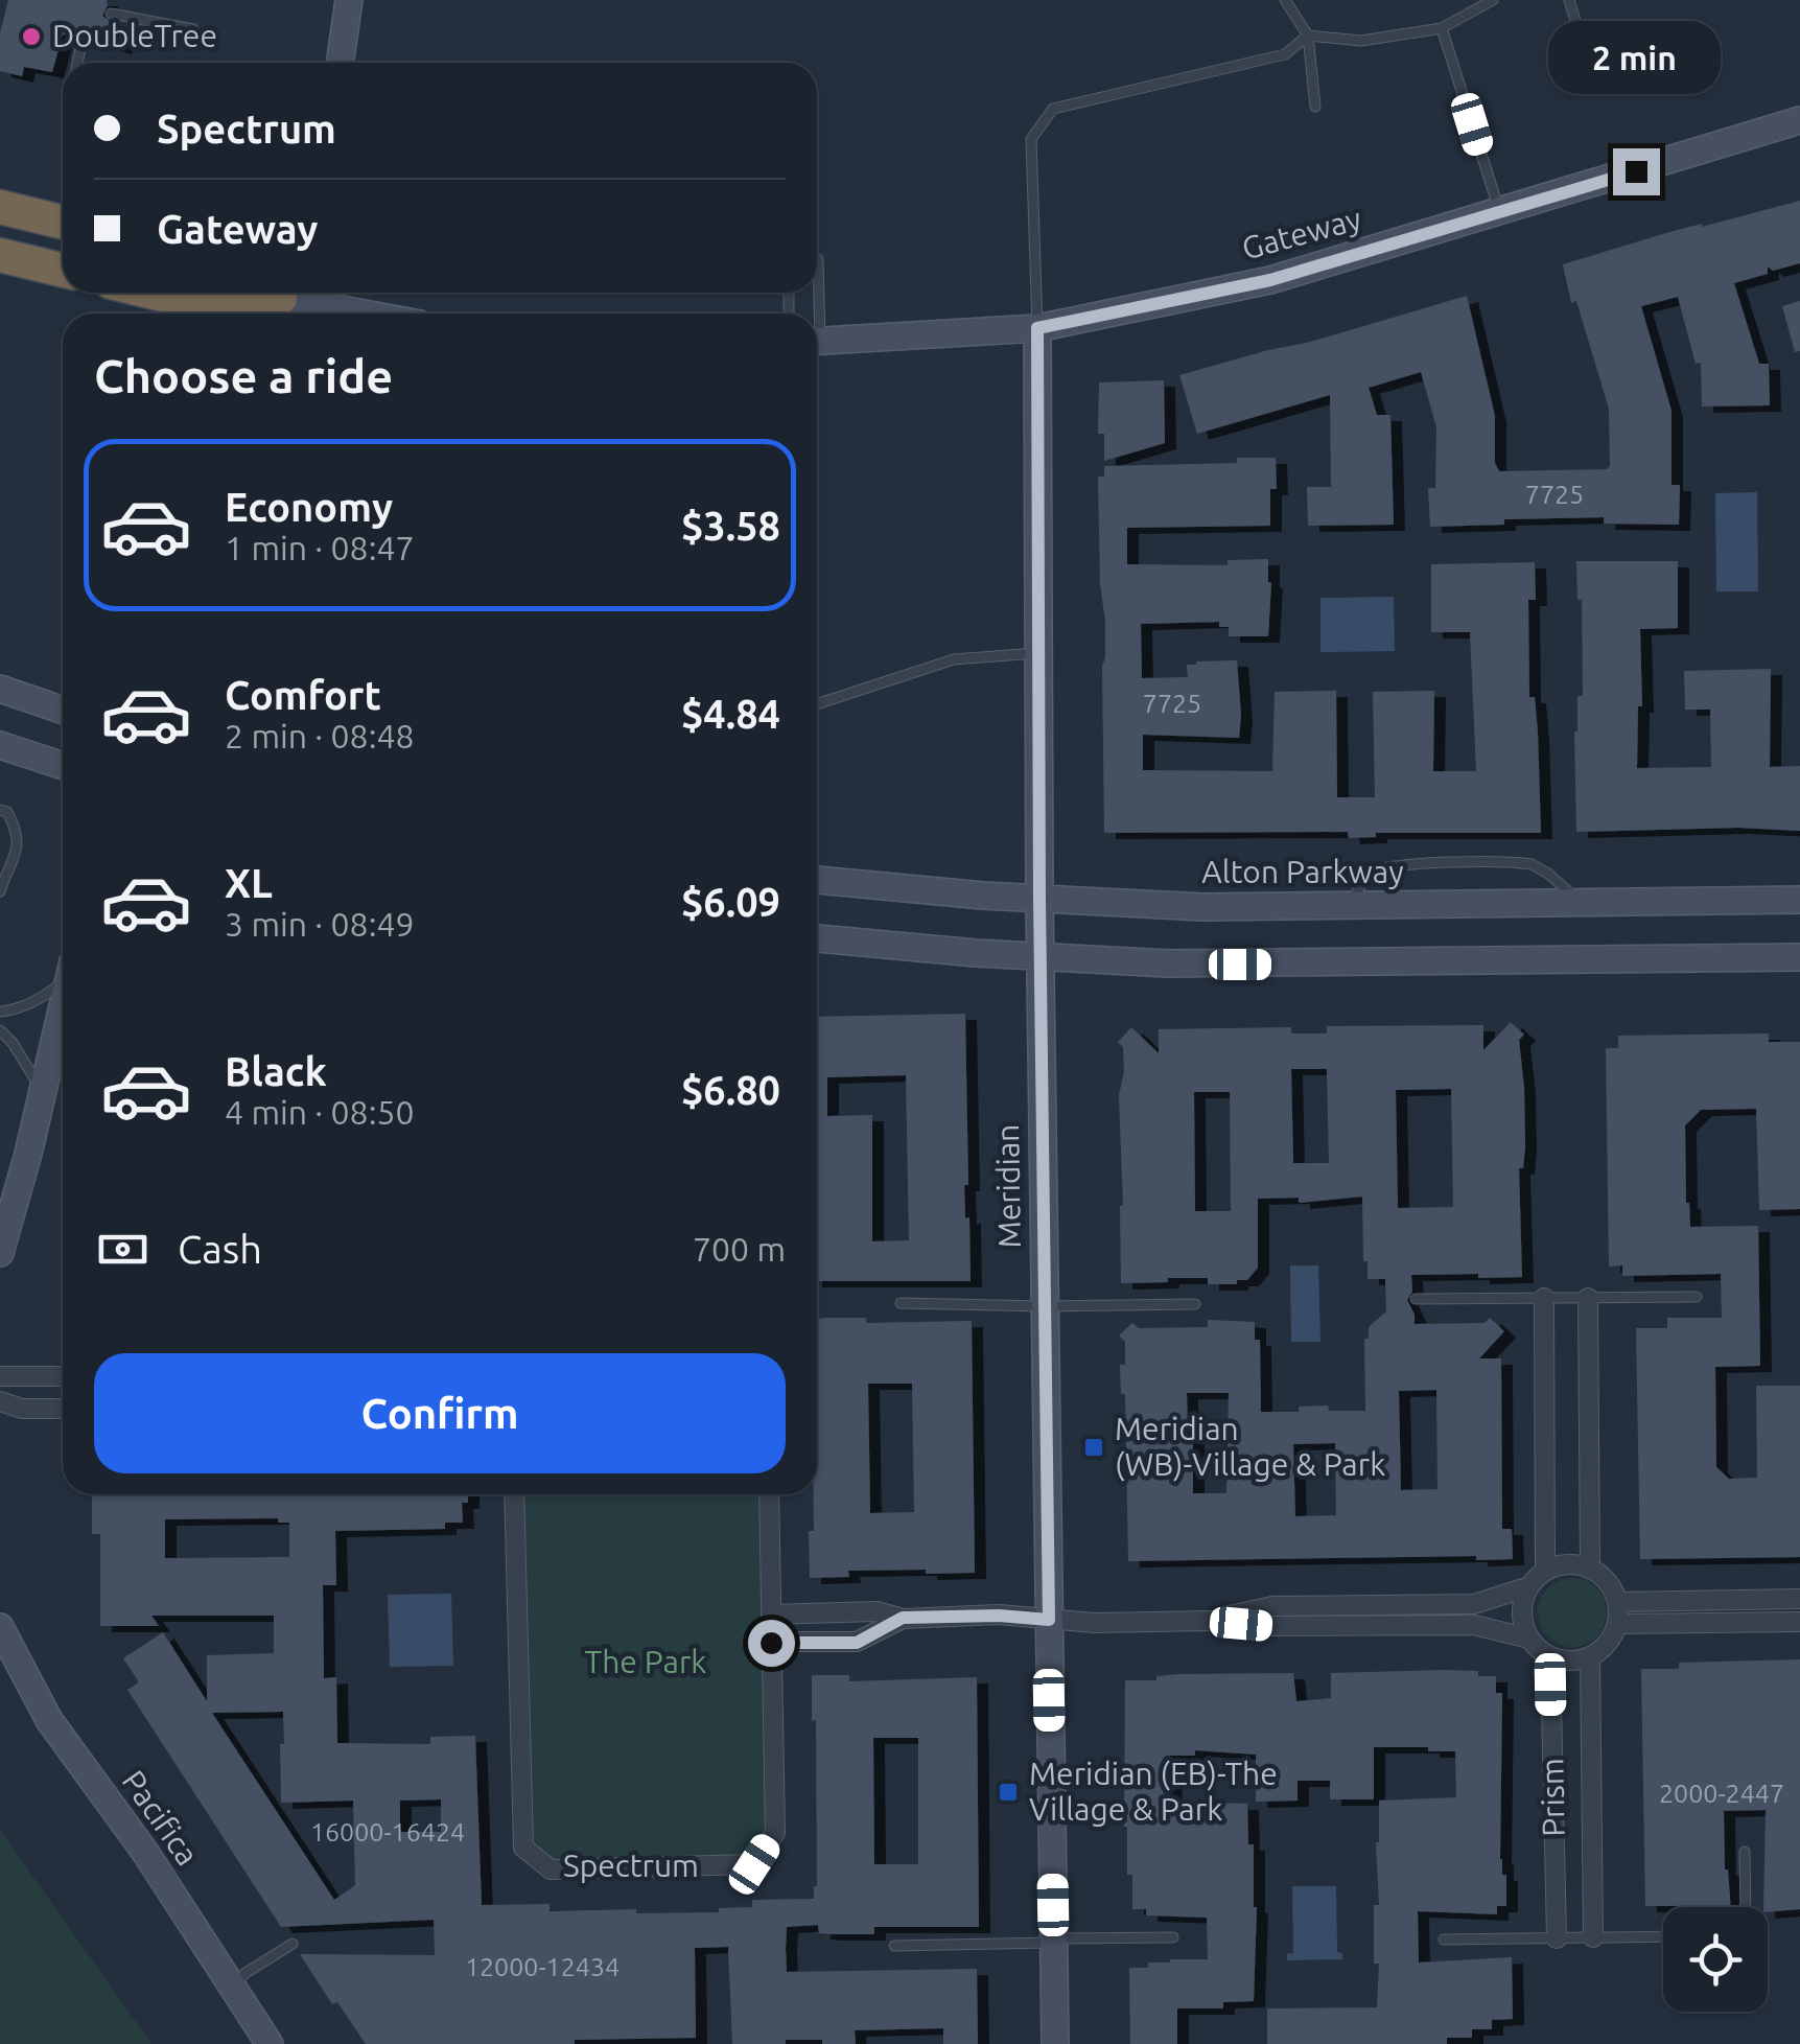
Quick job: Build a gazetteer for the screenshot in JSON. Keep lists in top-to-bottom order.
{
  "streets": {
    "street": [
      "Gateway",
      "Alton Parkway",
      "Meridian",
      "Prism",
      "Pacifica",
      "Spectrum"
    ]
  },
  "crossings": [
    ["Gateway", "Meridian"],
    ["Alton Parkway", "Meridian"]
  ],
  "parks": ["The Park"],
  "places": {
    "other": ["DoubleTree"],
    "transit": ["Meridian (WB)-Village & Park", "Meridian (EB)-The Village & Park"]
  },
  "house_numbers": [
    "7725",
    "7725",
    "2000-2447",
    "16000-16424",
    "12000-12434"
  ],
  "page": {
    "bubble": "2 min",
    "banner": ["Spectrum", "Gateway"],
    "heading": "Choose a ride",
    "list": [
      {
        "name": "Economy",
        "note": "1 min · 08:47",
        "value": "$3.58"
      },
      {
        "name": "Comfort",
        "note": "2 min · 08:48",
        "value": "$4.84"
      },
      {
        "name": "XL",
        "note": "3 min · 08:49",
        "value": "$6.09"
      },
      {
        "name": "Black",
        "note": "4 min · 08:50",
        "value": "$6.80"
      }
    ],
    "pay": ["Cash", "700 m"],
    "buttons": "Confirm"
  }
}
